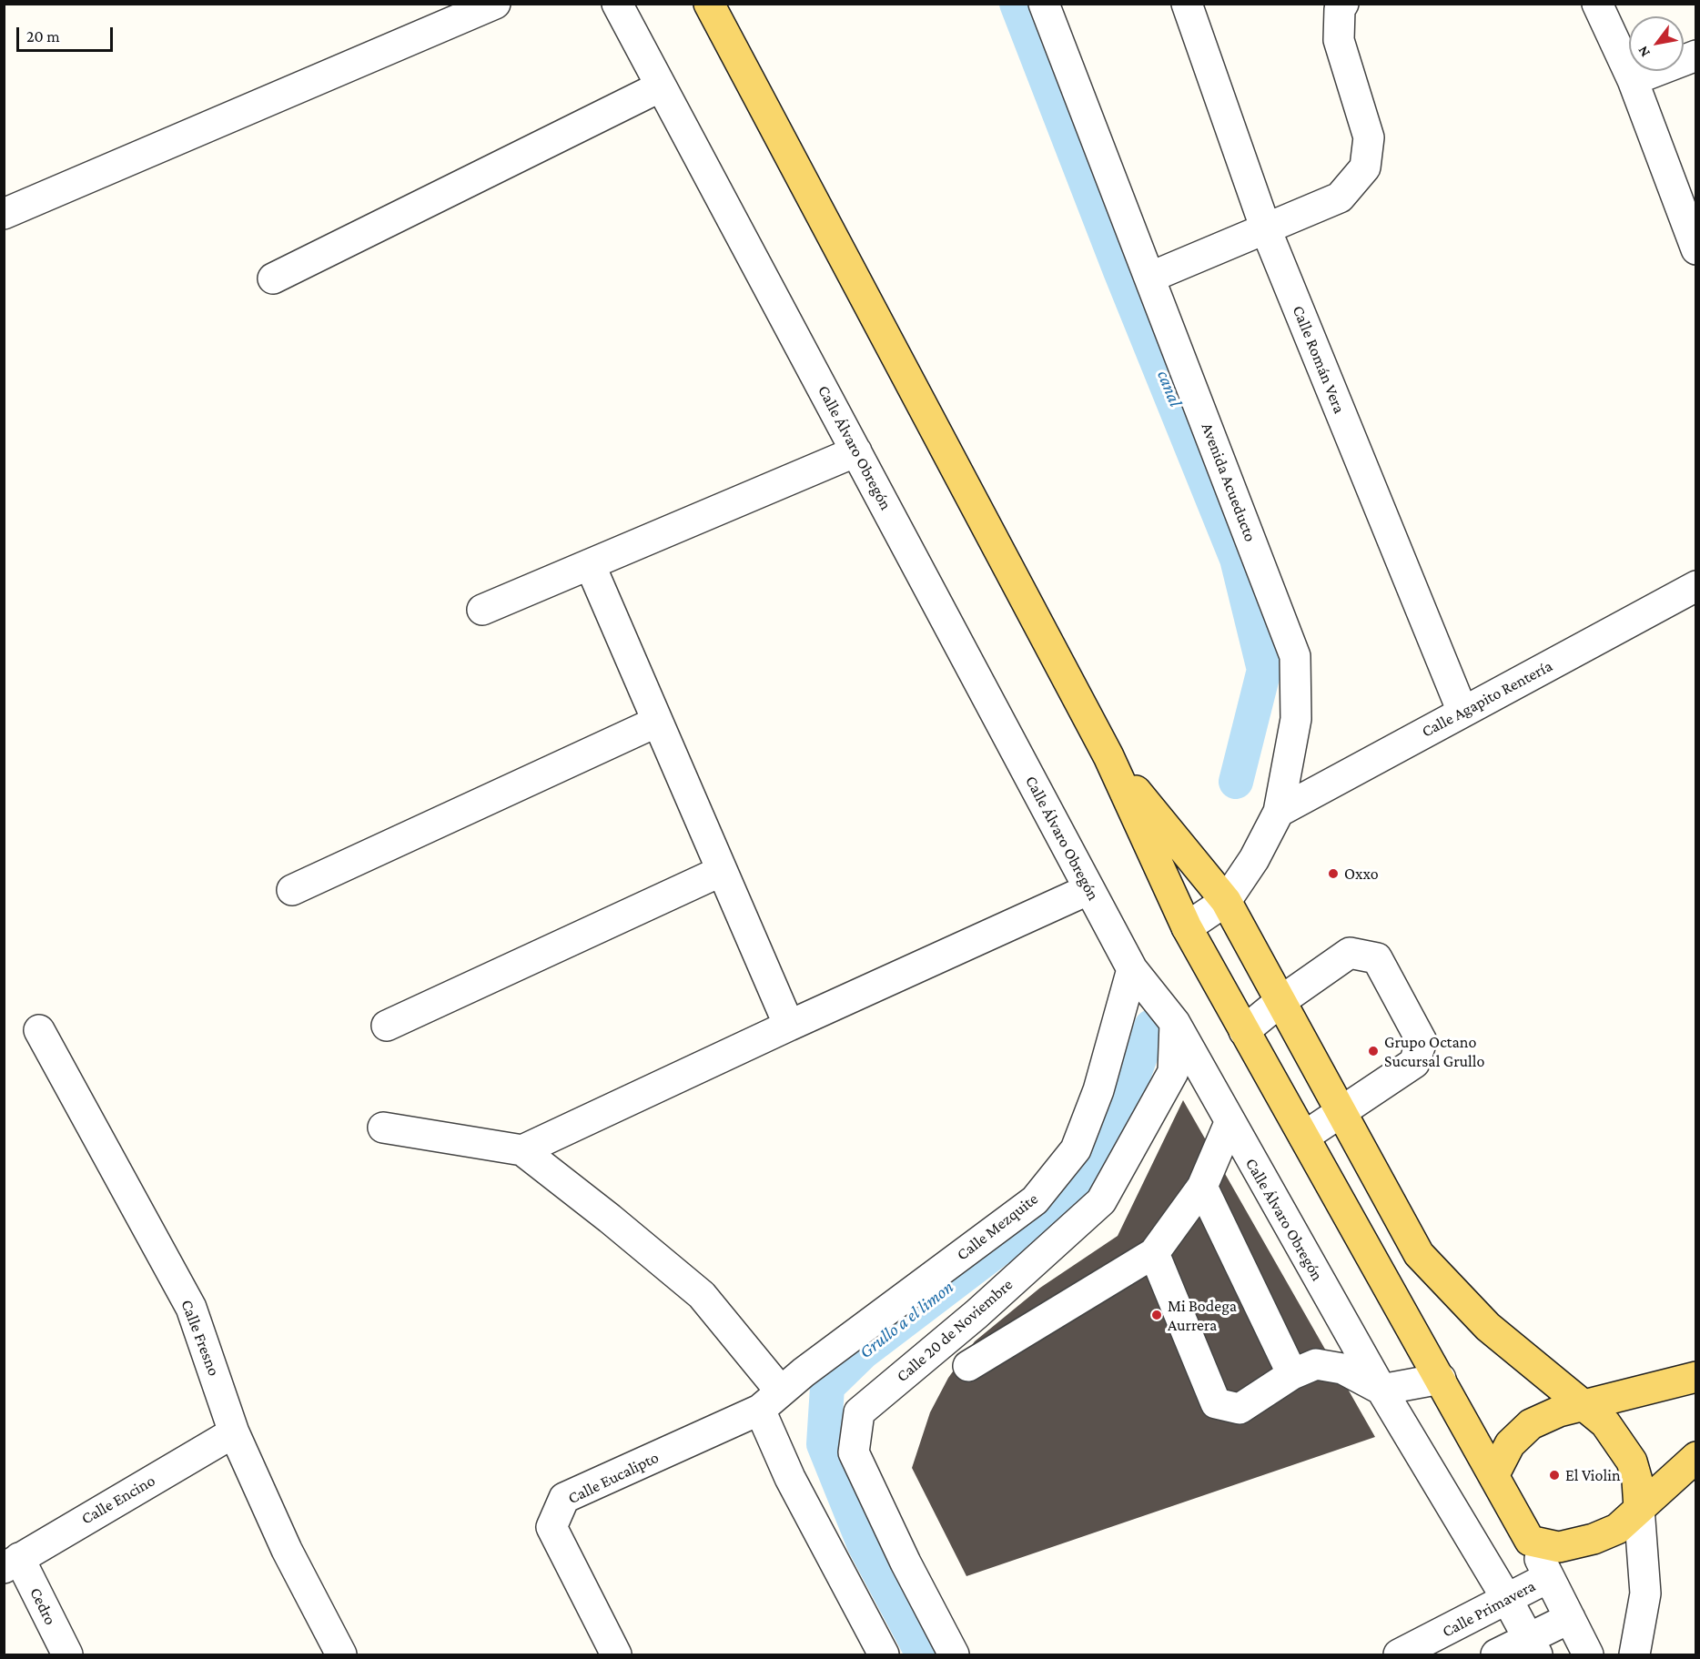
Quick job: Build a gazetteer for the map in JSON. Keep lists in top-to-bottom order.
{
  "streets": {
    "street": [
      "Calle Román Vera",
      "Calle Álvaro Obregón",
      "Avenida Acueducto",
      "Calle Agapito Rentería",
      "Calle Mezquite",
      "Calle 20 de Noviembre",
      "Calle Fresno",
      "Calle Eucalipto",
      "Calle Encino",
      "Cedro",
      "Calle Primavera"
    ]
  },
  "crossings": [
    ["Calle Román Vera", "Calle Agapito Rentería"],
    ["Calle Álvaro Obregón", "Calle Mezquite"],
    ["Calle Álvaro Obregón", "Calle 20 de Noviembre"],
    ["Calle Álvaro Obregón", "Calle Primavera"],
    ["Avenida Acueducto", "Calle Agapito Rentería"],
    ["Calle Mezquite", "Calle Eucalipto"],
    ["Calle Fresno", "Calle Encino"],
    ["Calle Encino", "Cedro"]
  ],
  "water": ["canal", "Grullo a el limon"],
  "places": [
    "Oxxo",
    "Grupo Octano Sucursal Grullo",
    "Mi Bodega Aurrera",
    "El Violin"
  ],
  "scale_bar": "20 m",
  "north": "bottom left"
}
